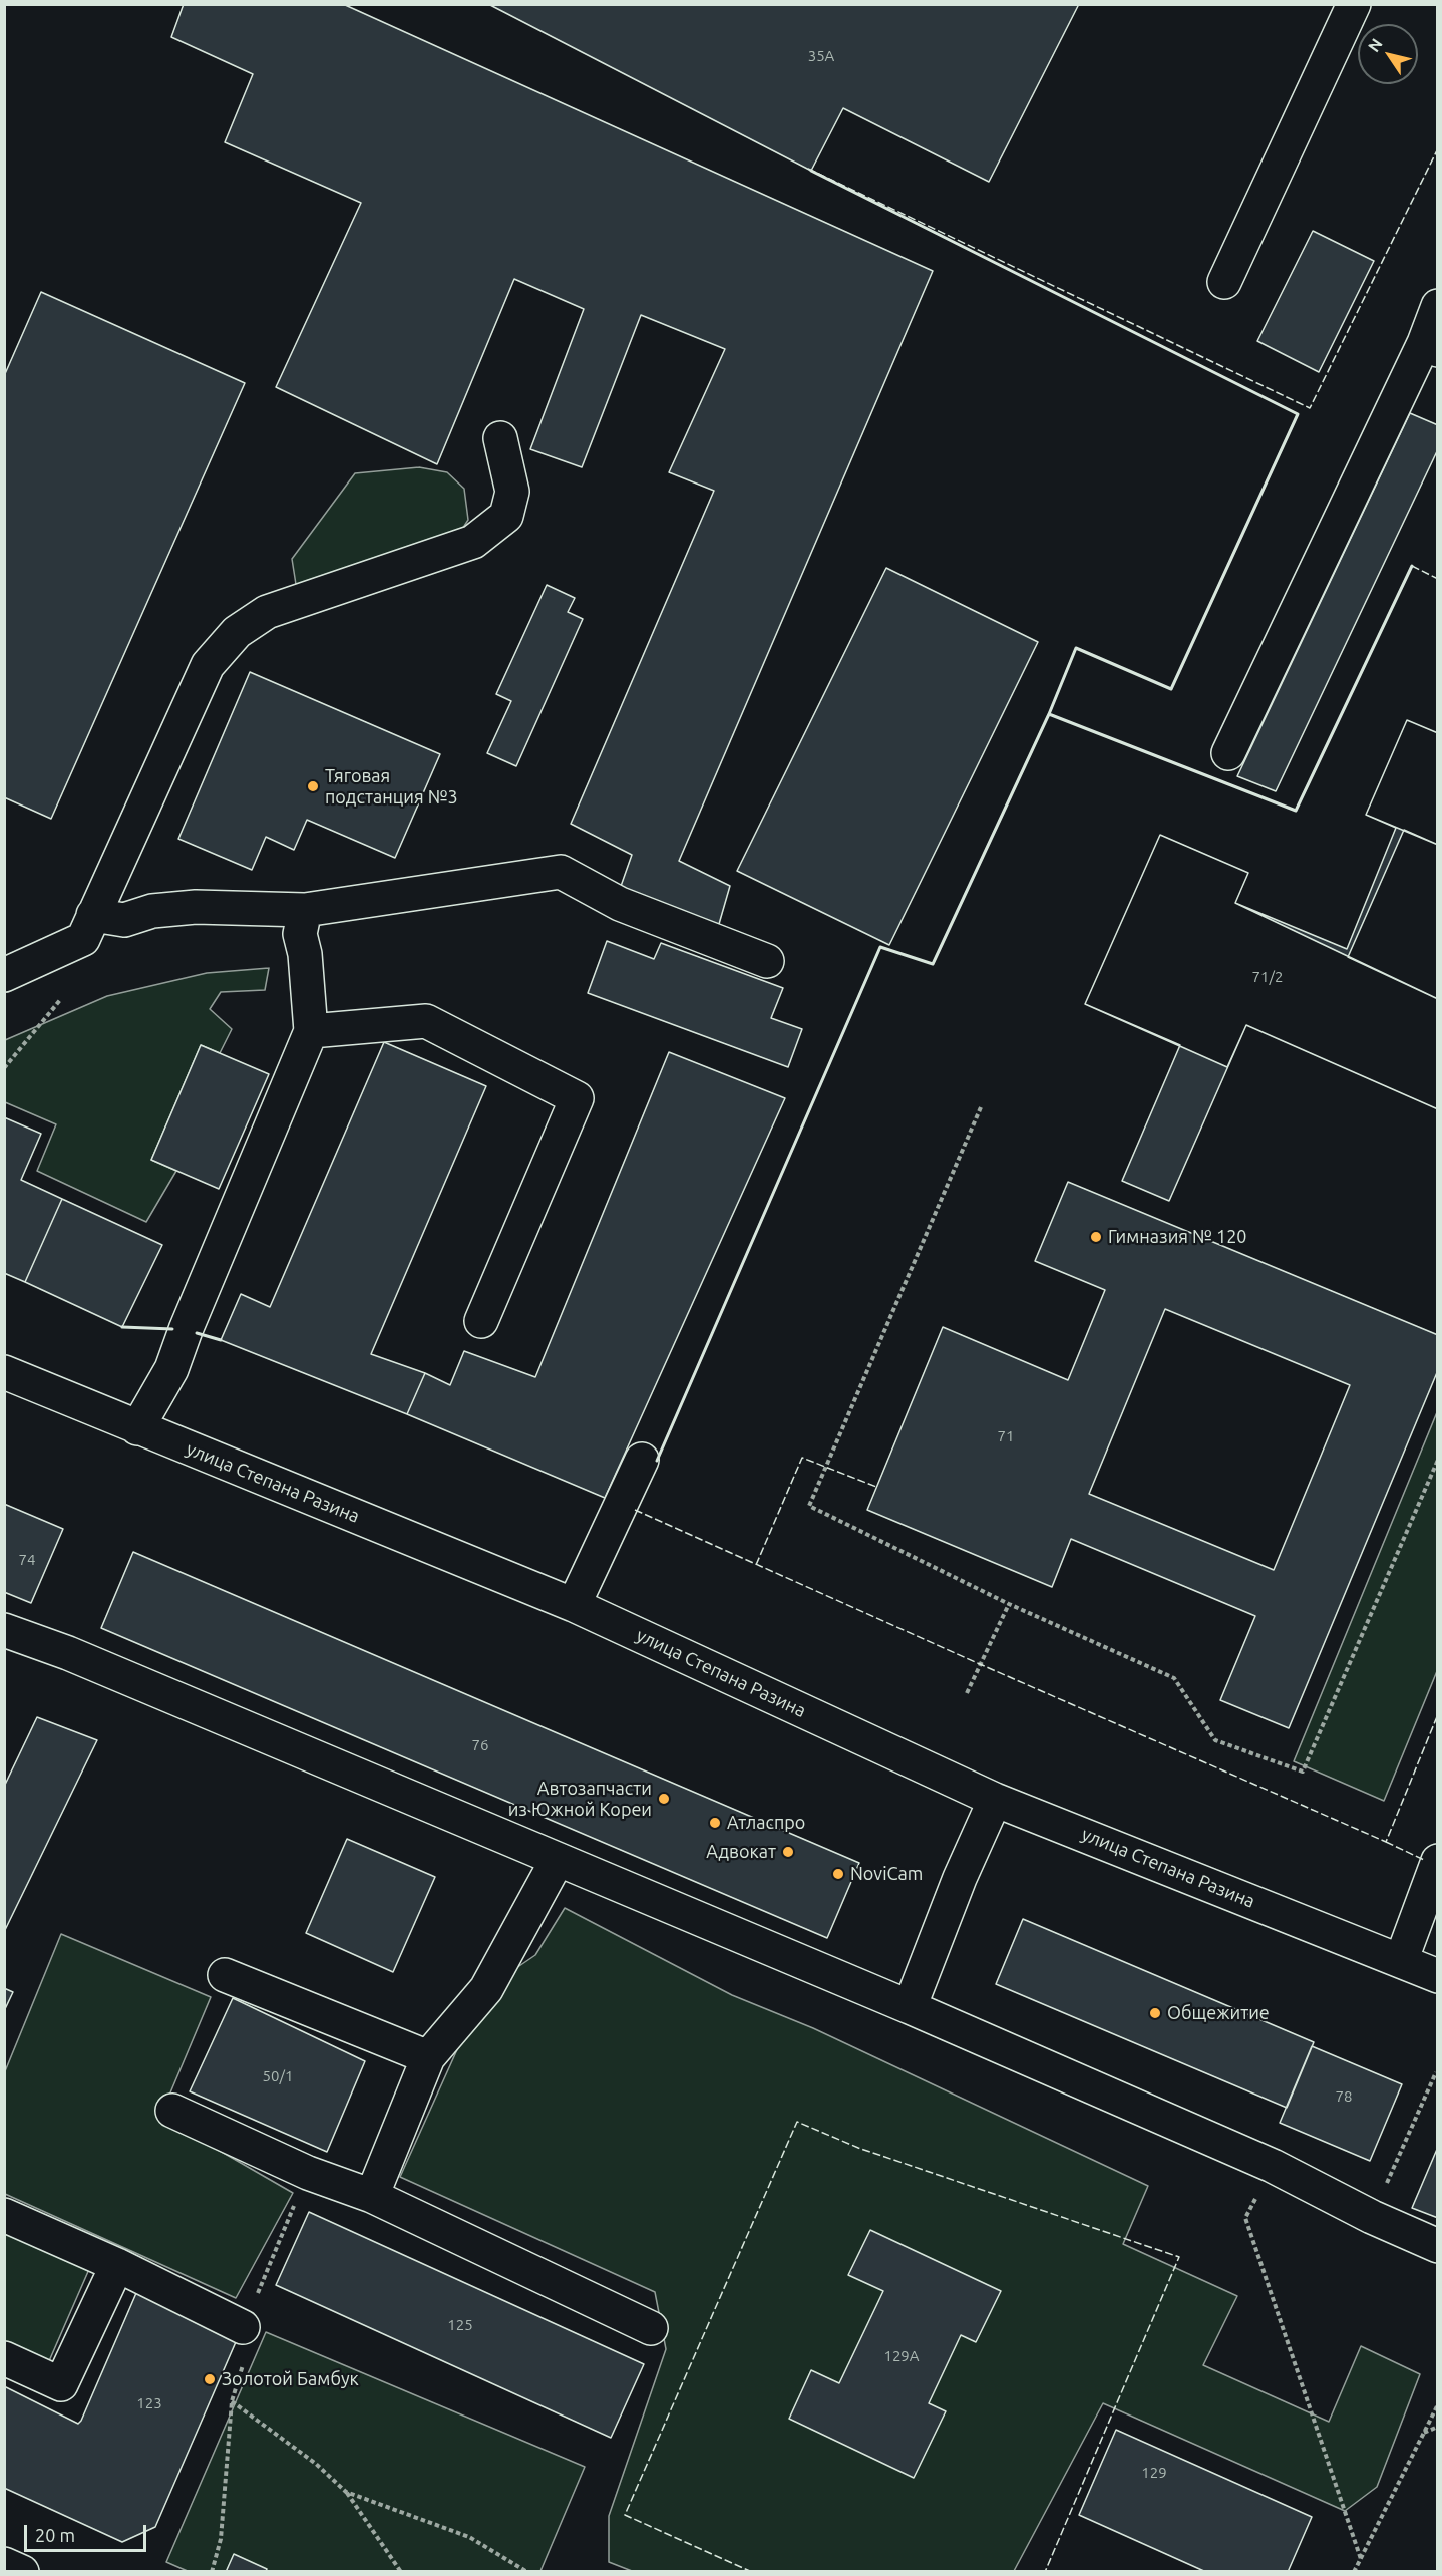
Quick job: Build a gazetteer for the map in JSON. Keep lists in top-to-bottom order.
{
  "streets": {
    "street": ["улица Степана Разина"]
  },
  "places": [
    "Тяговая подстанция №3",
    "Гимназия № 120",
    "Автозапчасти из Южной Кореи",
    "Атласпро",
    "Адвокат",
    "NoviСam",
    "Общежитие",
    "Золотой Бамбук"
  ],
  "house_numbers": [
    "35А",
    "71/2",
    "71",
    "74",
    "76",
    "50/1",
    "78",
    "125",
    "129А",
    "123",
    "129"
  ],
  "scale_bar": "20 m",
  "north": "top left"
}
